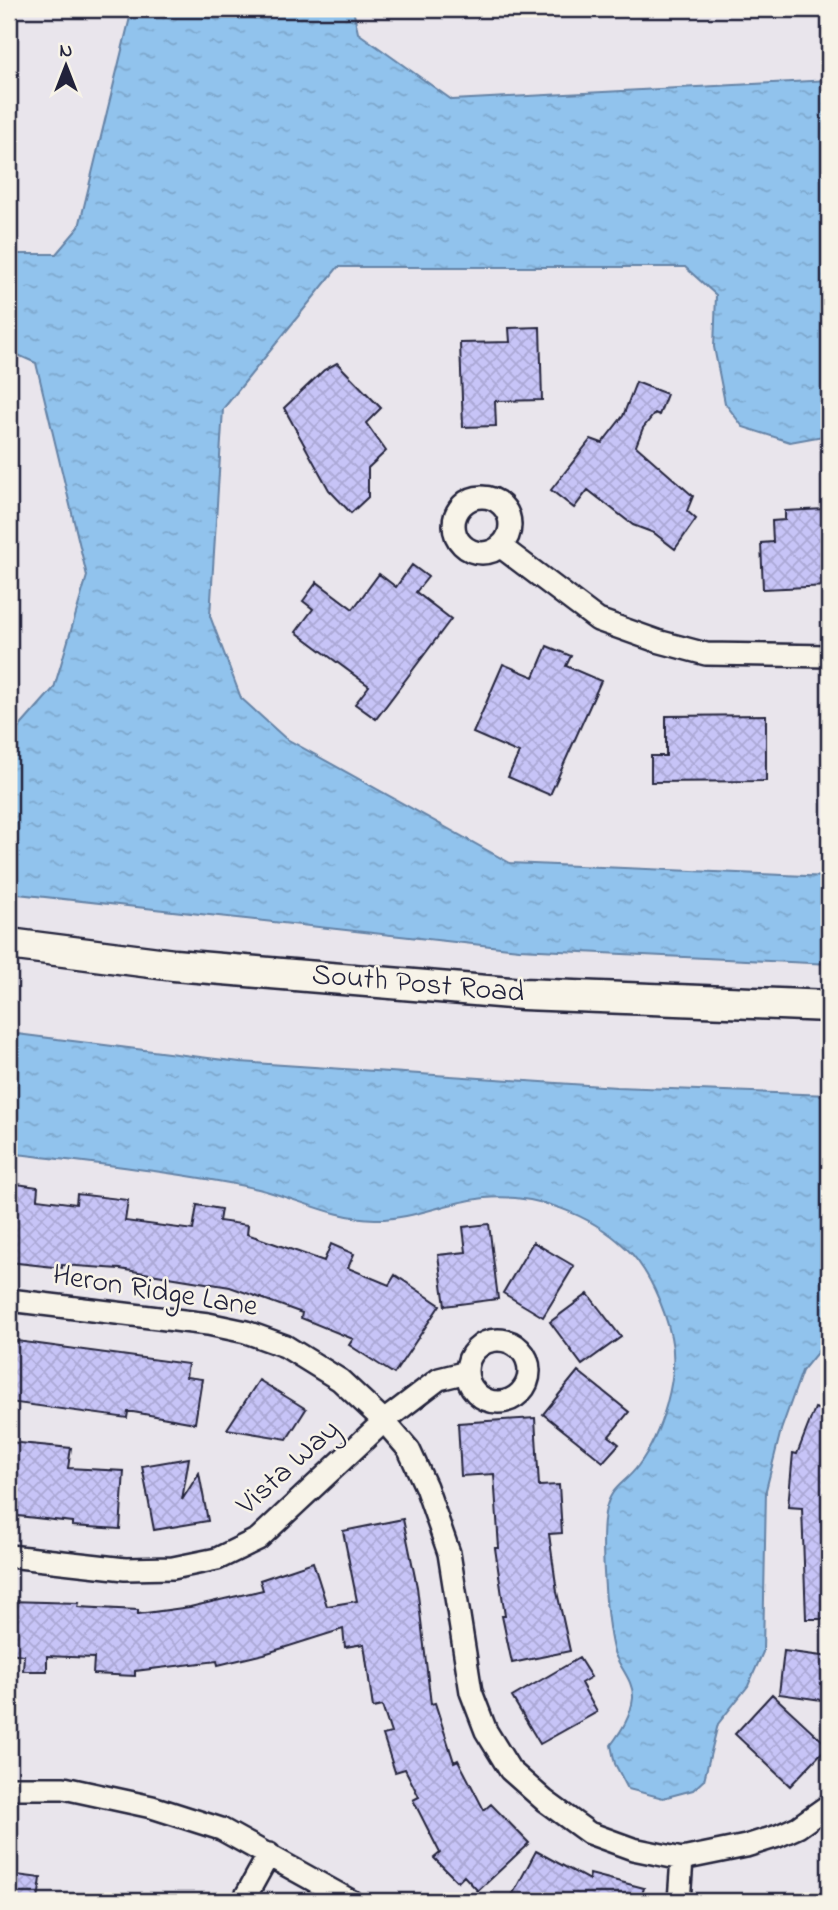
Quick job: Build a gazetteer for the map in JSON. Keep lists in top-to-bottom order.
{
  "streets": {
    "street": ["South Post Road", "Heron Ridge Lane", "Vista Way"]
  },
  "crossings": [
    ["Heron Ridge Lane", "Vista Way"]
  ],
  "north": "top"
}
